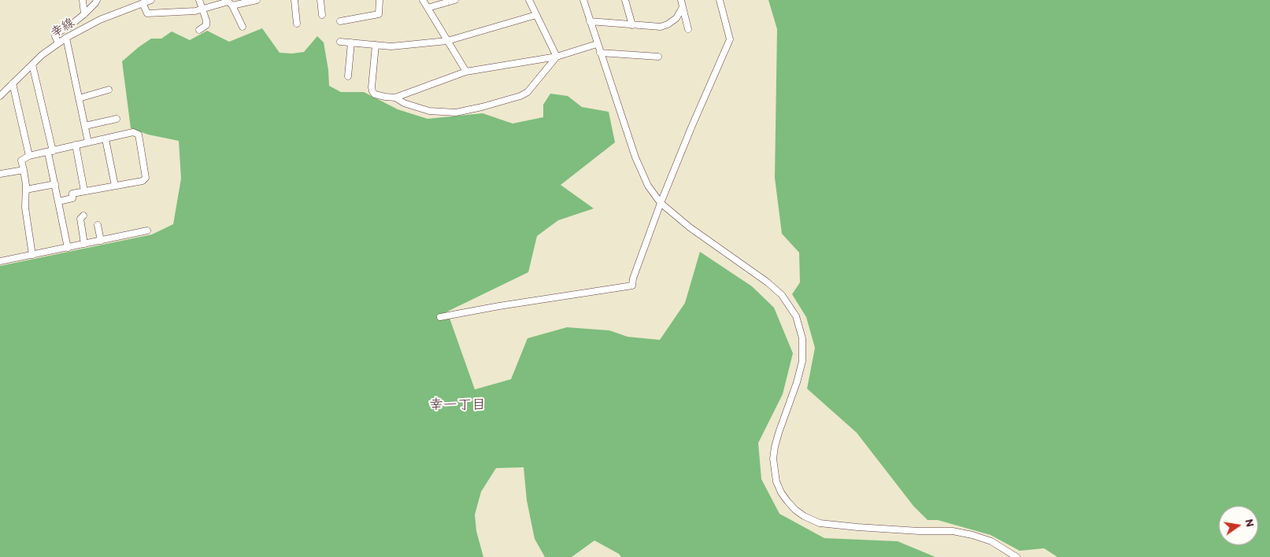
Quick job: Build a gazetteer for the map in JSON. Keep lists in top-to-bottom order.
{
  "streets": {
    "street": ["幸線"]
  },
  "districts": ["幸一丁目"],
  "north": "right"
}
